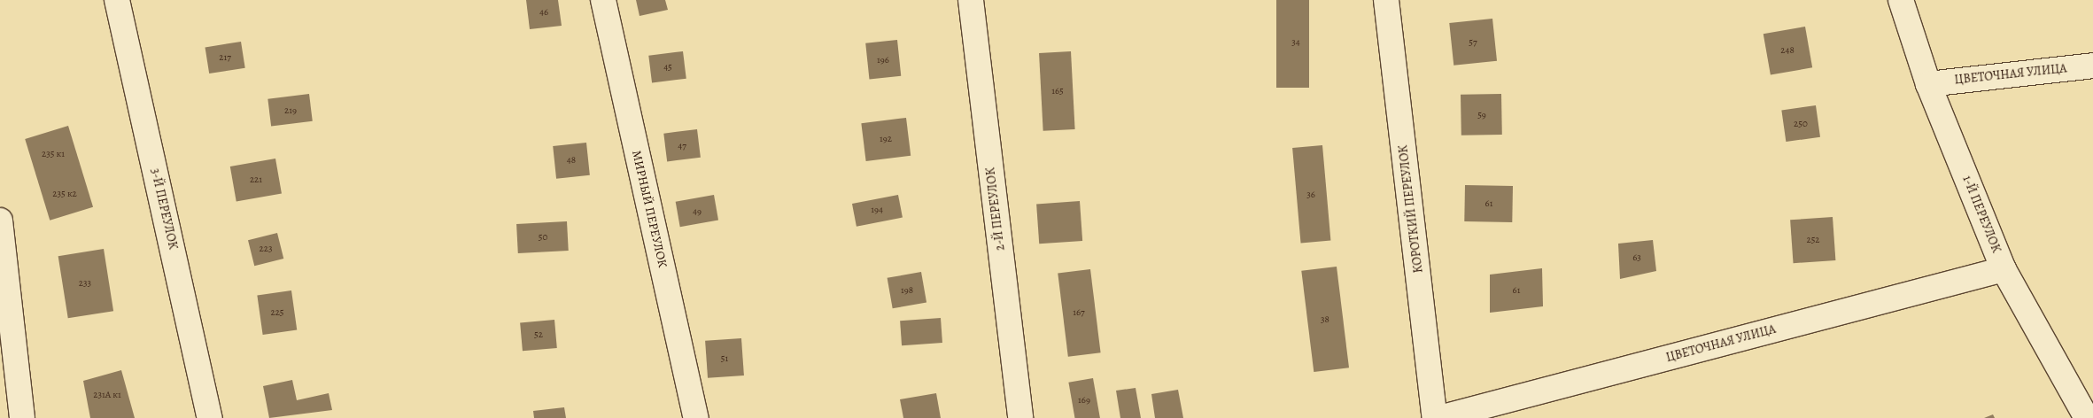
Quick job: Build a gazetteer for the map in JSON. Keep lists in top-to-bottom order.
{
  "streets": {
    "street": [
      "ЦВЕТОЧНАЯ УЛИЦА",
      "3-Й ПЕРЕУЛОК",
      "МИРНЫЙ ПЕРЕУЛОК",
      "2-Й ПЕРЕУЛОК",
      "КОРОТКИЙ ПЕРЕУЛОК",
      "1-Й ПЕРЕУЛОК"
    ]
  },
  "crossings": [
    ["ЦВЕТОЧНАЯ УЛИЦА", "1-Й ПЕРЕУЛОК"]
  ],
  "house_numbers": [
    "46",
    "34",
    "57",
    "248",
    "217",
    "196",
    "45",
    "165",
    "219",
    "59",
    "250",
    "192",
    "47",
    "235 к1",
    "48",
    "221",
    "235 к2",
    "36",
    "61",
    "194",
    "49",
    "50",
    "252",
    "223",
    "63",
    "233",
    "198",
    "61",
    "225",
    "167",
    "38",
    "52",
    "51",
    "231А к1",
    "169"
  ]
}
